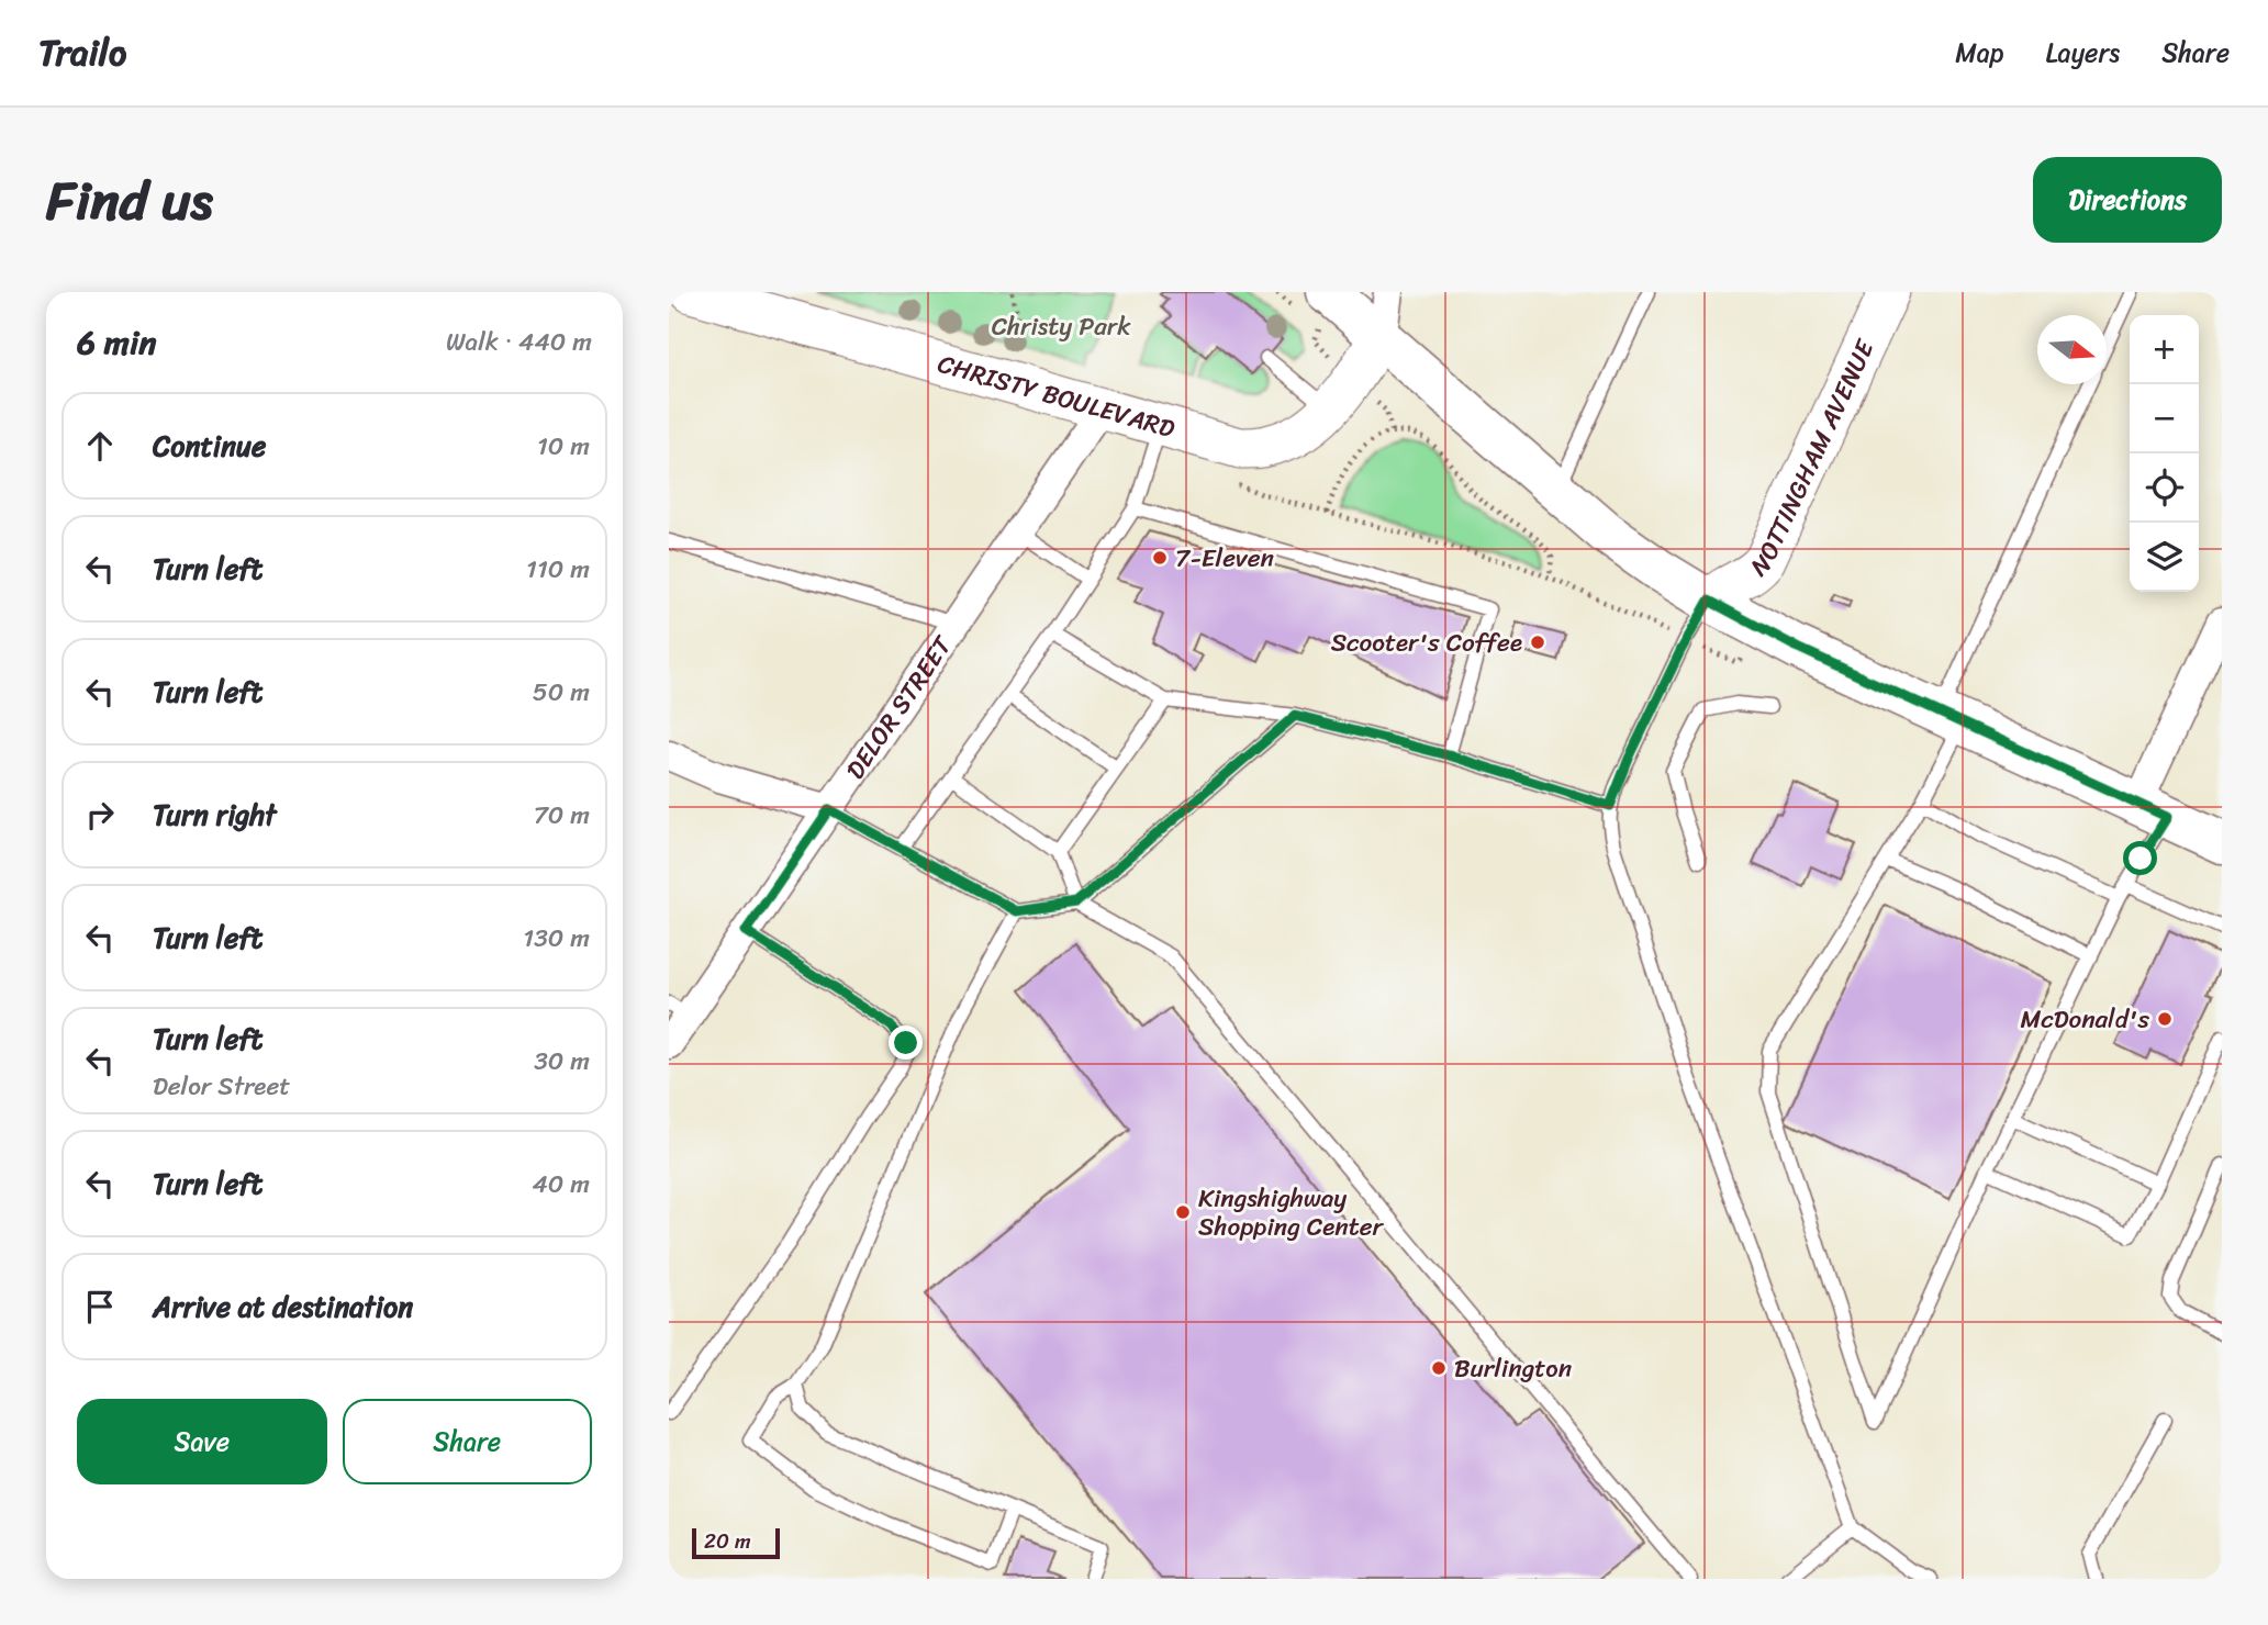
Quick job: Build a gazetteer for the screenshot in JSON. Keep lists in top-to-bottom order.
{
  "streets": {
    "street": ["CHRISTY BOULEVARD", "NOTTINGHAM AVENUE", "DELOR STREET"]
  },
  "crossings": [
    ["CHRISTY BOULEVARD", "DELOR STREET"]
  ],
  "parks": ["Christy Park"],
  "places": [
    "7-Eleven",
    "Scooter's Coffee",
    "McDonald's",
    "Kingshighway Shopping Center",
    "Burlington"
  ],
  "scale_bar": "20 m",
  "north": "right",
  "page": {
    "header": "Trailo",
    "nav": ["Map", "Layers", "Share"],
    "title": "Find us",
    "buttons": [
      "Directions",
      ["Save", "Share"]
    ],
    "heading": ["6 min", "Walk · 440 m"],
    "map_buttons": ["+", "−"],
    "list": [
      ["Continue", "10 m"],
      ["Turn left", "110 m"],
      ["Turn left", "50 m"],
      ["Turn right", "70 m"],
      ["Turn left", "130 m"],
      ["Turn left", "Delor Street", "30 m"],
      ["Turn left", "40 m"],
      "Arrive at destination"
    ],
    "scale": "20 m"
  }
}
